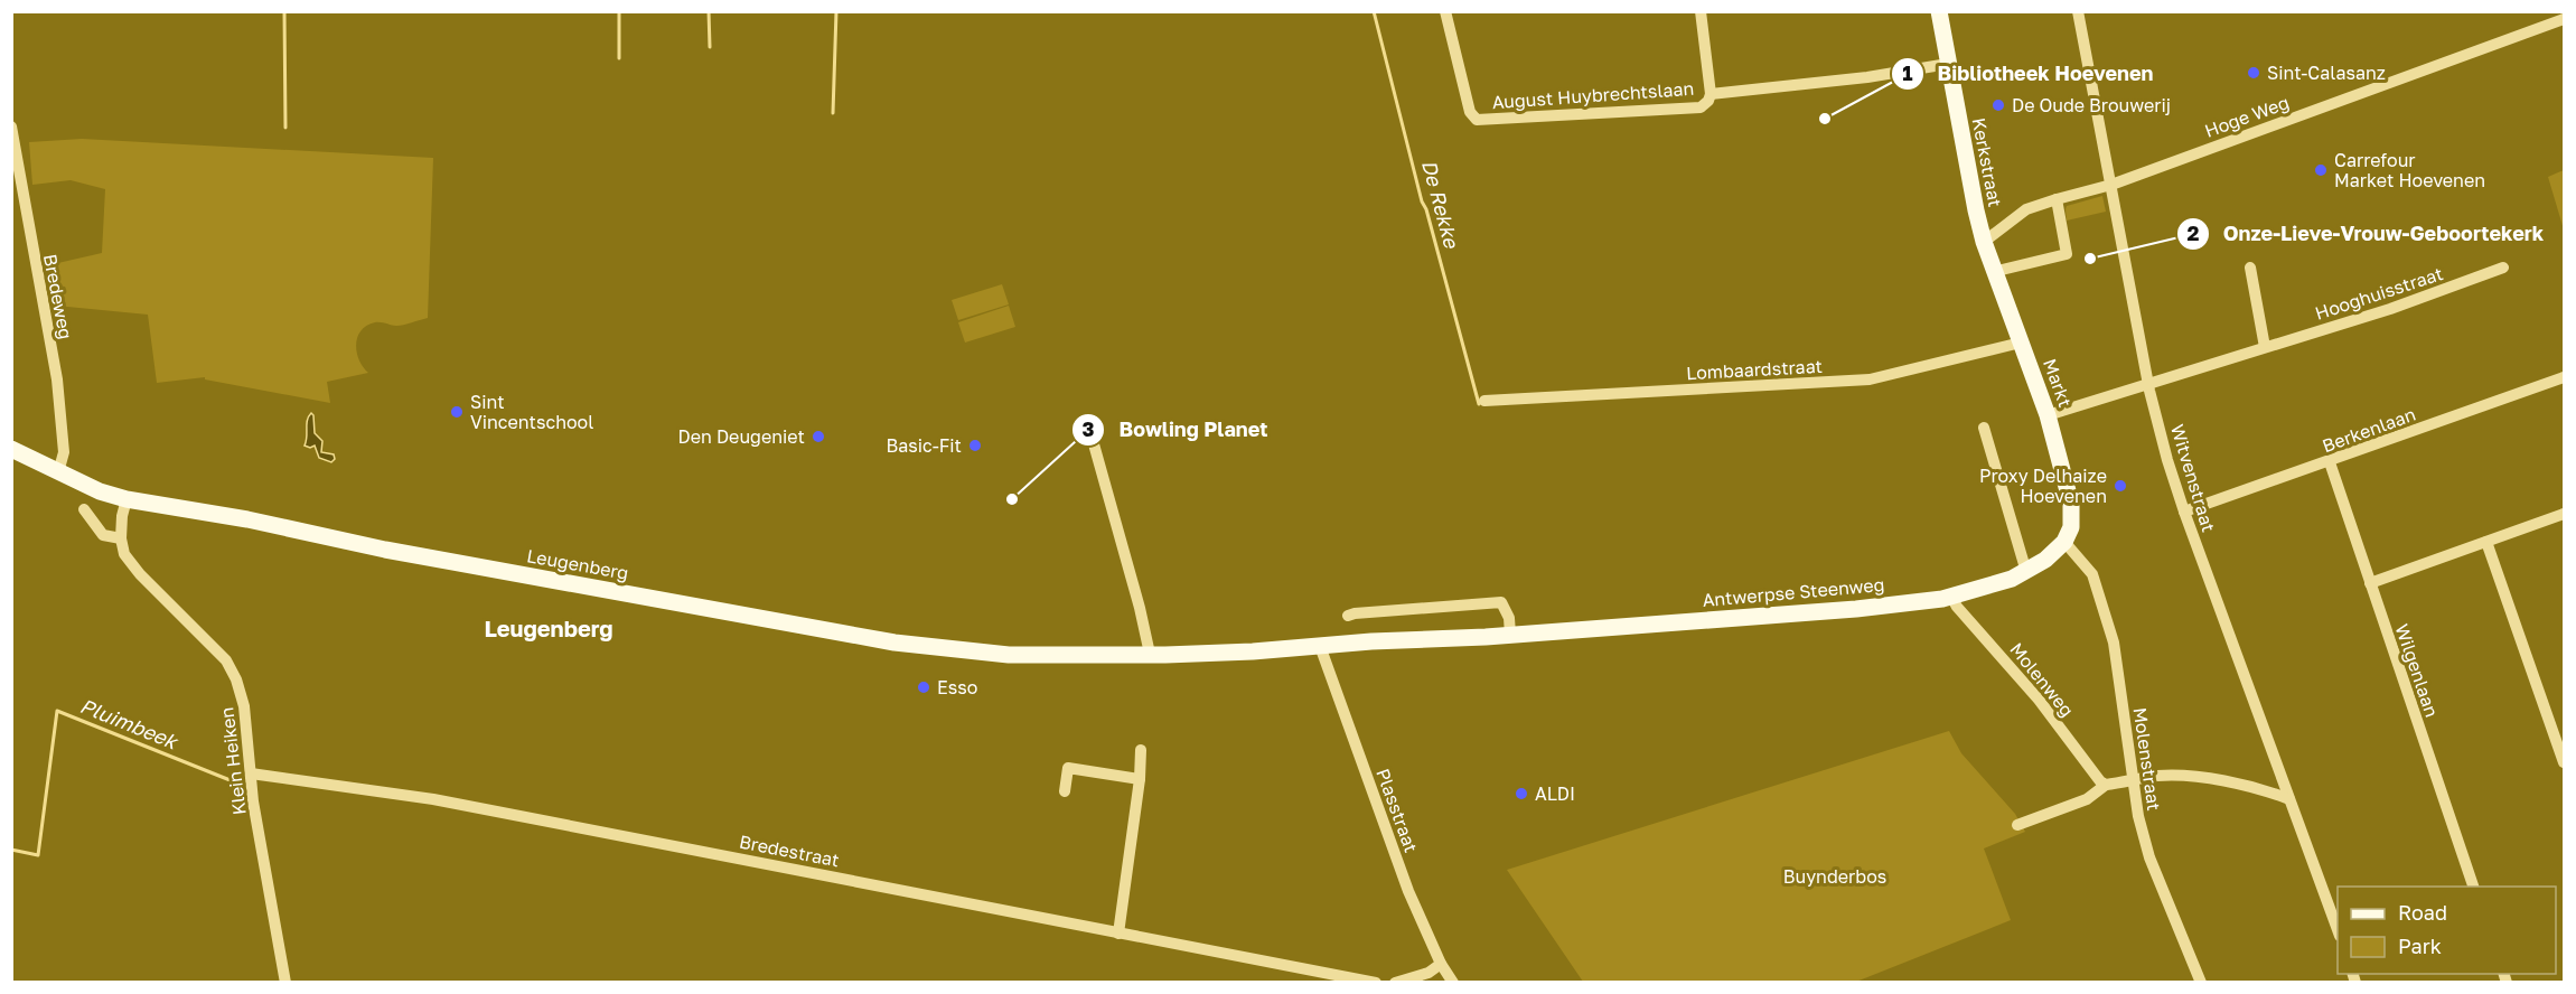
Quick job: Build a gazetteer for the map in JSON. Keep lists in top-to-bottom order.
{
  "streets": {
    "main road": [
      "Kerkstraat",
      "Markt",
      "Leugenberg",
      "Antwerpse Steenweg"
    ],
    "street": [
      "August Huybrechtslaan",
      "Hoge Weg",
      "Hooghuisstraat",
      "Bredeweg",
      "Lombaardstraat",
      "Berkenlaan",
      "Witvenstraat",
      "Wilgenlaan",
      "Molenweg",
      "Molenstraat",
      "Klein Heiken",
      "Plasstraat",
      "Bredestraat"
    ]
  },
  "crossings": [
    ["August Huybrechtslaan", "Kerkstraat"],
    ["Hoge Weg", "Kerkstraat"],
    ["Hoge Weg", "Markt"],
    ["Hoge Weg", "Witvenstraat"],
    ["Kerkstraat", "Markt"],
    ["Hooghuisstraat", "Markt"],
    ["Hooghuisstraat", "Witvenstraat"],
    ["Bredeweg", "Leugenberg"],
    ["Lombaardstraat", "Markt"],
    ["Markt", "Antwerpse Steenweg"],
    ["Markt", "Molenstraat"],
    ["Berkenlaan", "Witvenstraat"],
    ["Berkenlaan", "Wilgenlaan"],
    ["Leugenberg", "Antwerpse Steenweg"],
    ["Leugenberg", "Plasstraat"],
    ["Antwerpse Steenweg", "Molenweg"],
    ["Antwerpse Steenweg", "Molenstraat"],
    ["Antwerpse Steenweg", "Plasstraat"],
    ["Klein Heiken", "Bredestraat"]
  ],
  "districts": ["Leugenberg"],
  "water": ["De Rekke", "Pluimbeek"],
  "parks": ["Buynderbos"],
  "places": [
    "Sint-Calasanz",
    "De Oude Brouwerij",
    "Bibliotheek Hoevenen",
    "Carrefour Market Hoevenen",
    "Onze-Lieve-Vrouw-Geboortekerk",
    "Sint Vincentschool",
    "Den Deugeniet",
    "Basic-Fit",
    "Proxy Delhaize Hoevenen",
    "Bowling Planet",
    "Esso",
    "ALDI"
  ],
  "legend": ["Road", "Park"]
}
